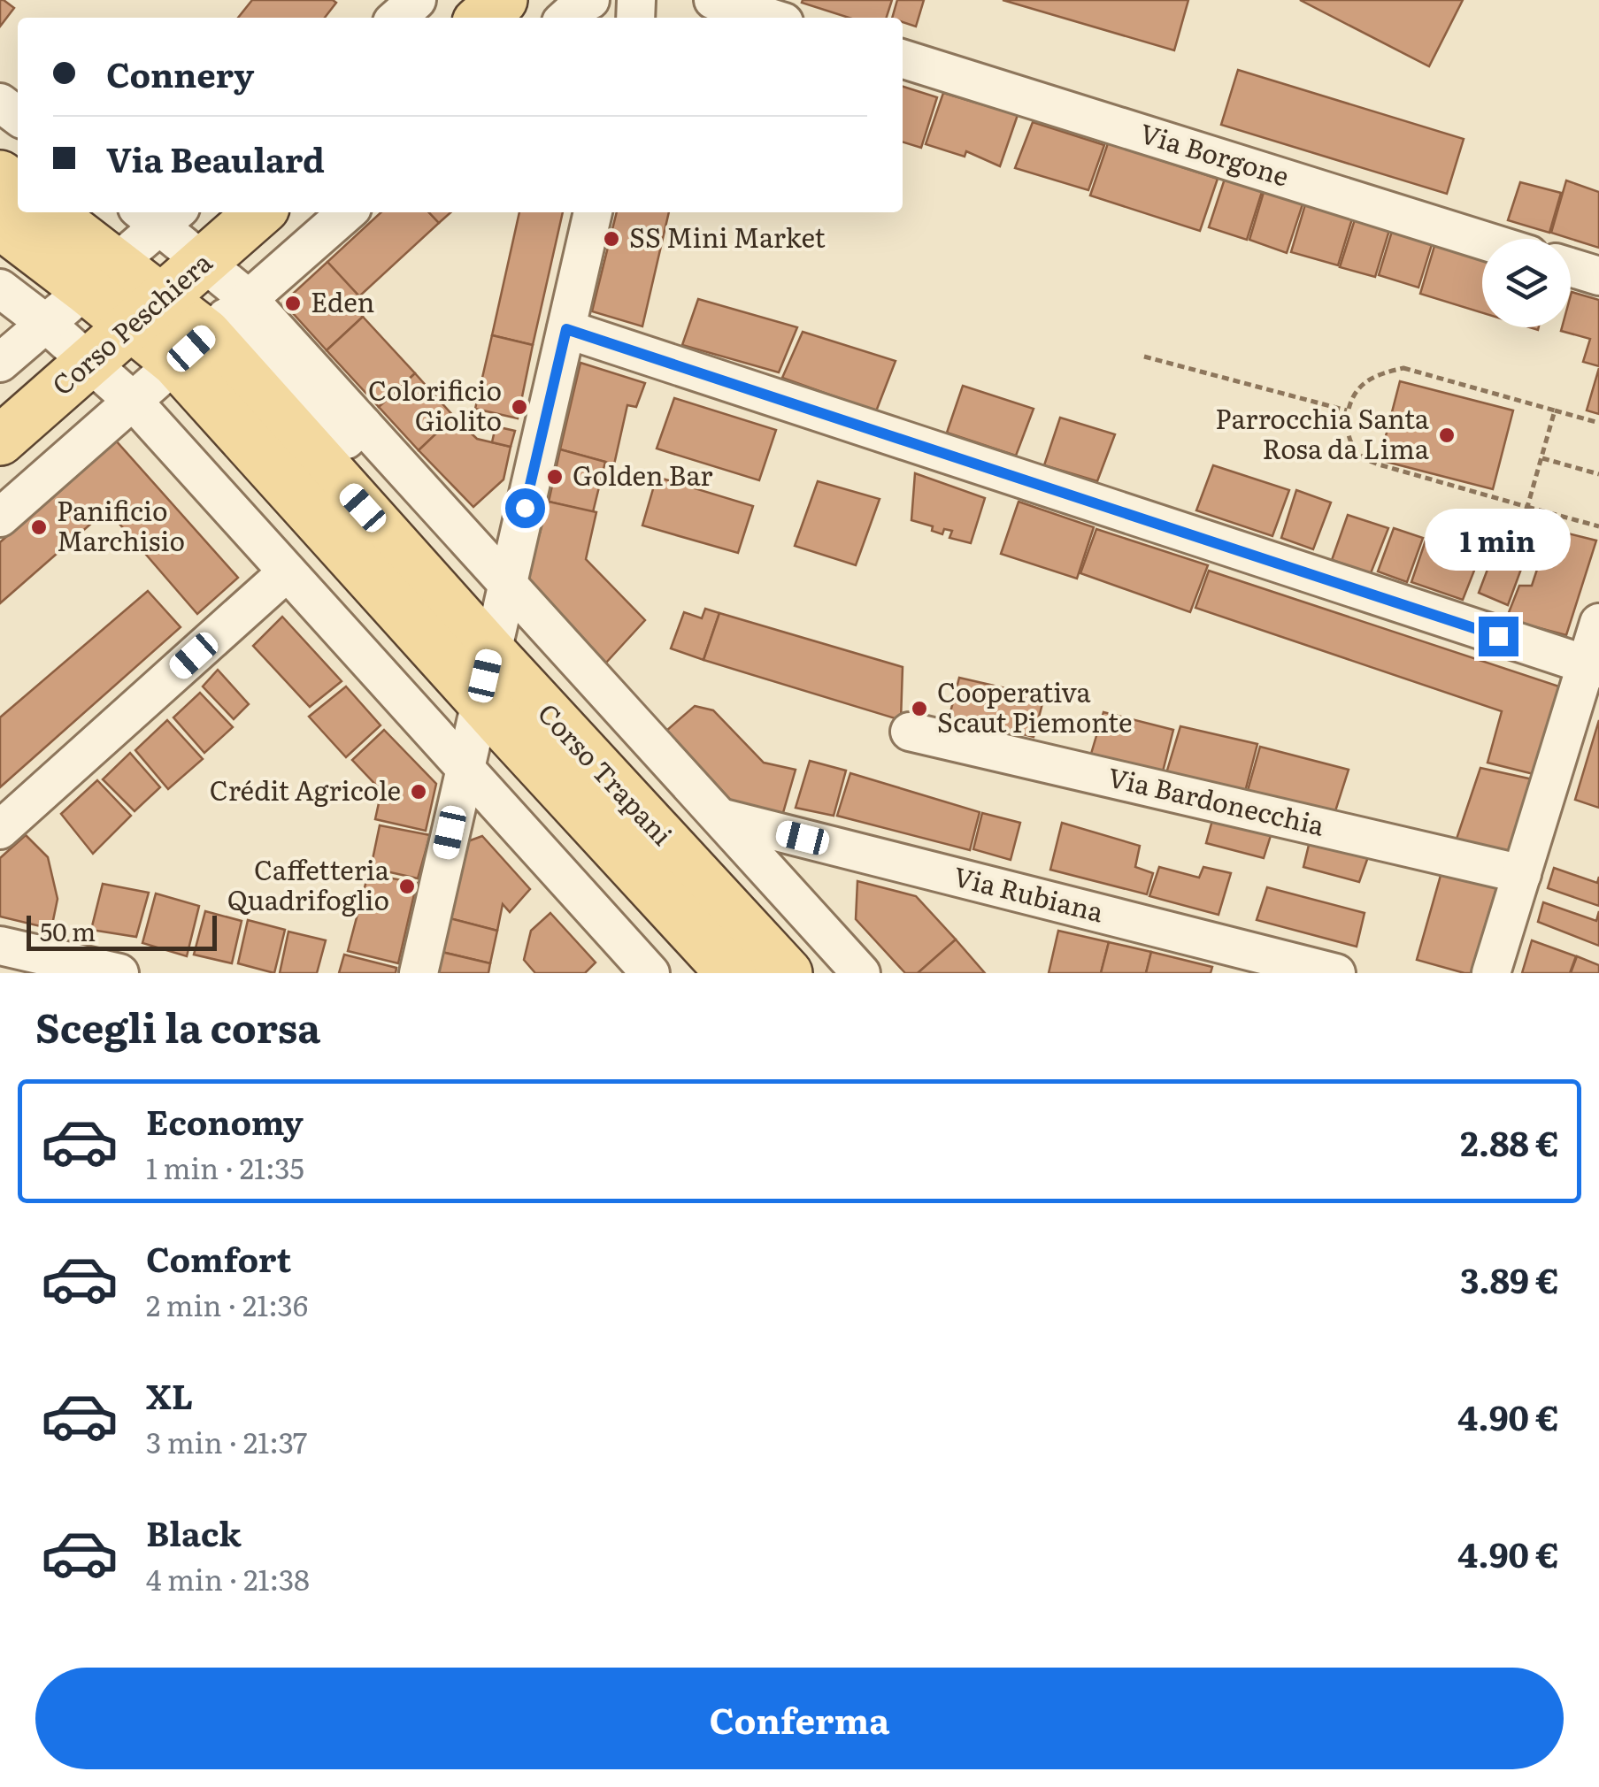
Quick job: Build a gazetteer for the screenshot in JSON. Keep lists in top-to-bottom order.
{
  "streets": {
    "main road": ["Corso Peschiera", "Corso Trapani"],
    "street": ["Via Borgone", "Via Bardonecchia", "Via Rubiana"]
  },
  "crossings": [
    ["Corso Peschiera", "Corso Trapani"]
  ],
  "places": [
    "SS Mini Market",
    "Eden",
    "Colorificio Giolito",
    "Parrocchia Santa Rosa da Lima",
    "Golden Bar",
    "Panificio Marchisio",
    "Cooperativa Scaut Piemonte",
    "Crédit Agricole",
    "Caffetteria Quadrifoglio"
  ],
  "scale_bar": "50 m",
  "page": {
    "banner": ["Connery", "Via Beaulard"],
    "bubble": "1 min",
    "scale": "50 m",
    "heading": "Scegli la corsa",
    "list": [
      {
        "name": "Economy",
        "note": "1 min · 21:35",
        "value": "2.88 €"
      },
      {
        "name": "Comfort",
        "note": "2 min · 21:36",
        "value": "3.89 €"
      },
      {
        "name": "XL",
        "note": "3 min · 21:37",
        "value": "4.90 €"
      },
      {
        "name": "Black",
        "note": "4 min · 21:38",
        "value": "4.90 €"
      }
    ],
    "buttons": "Conferma"
  }
}
